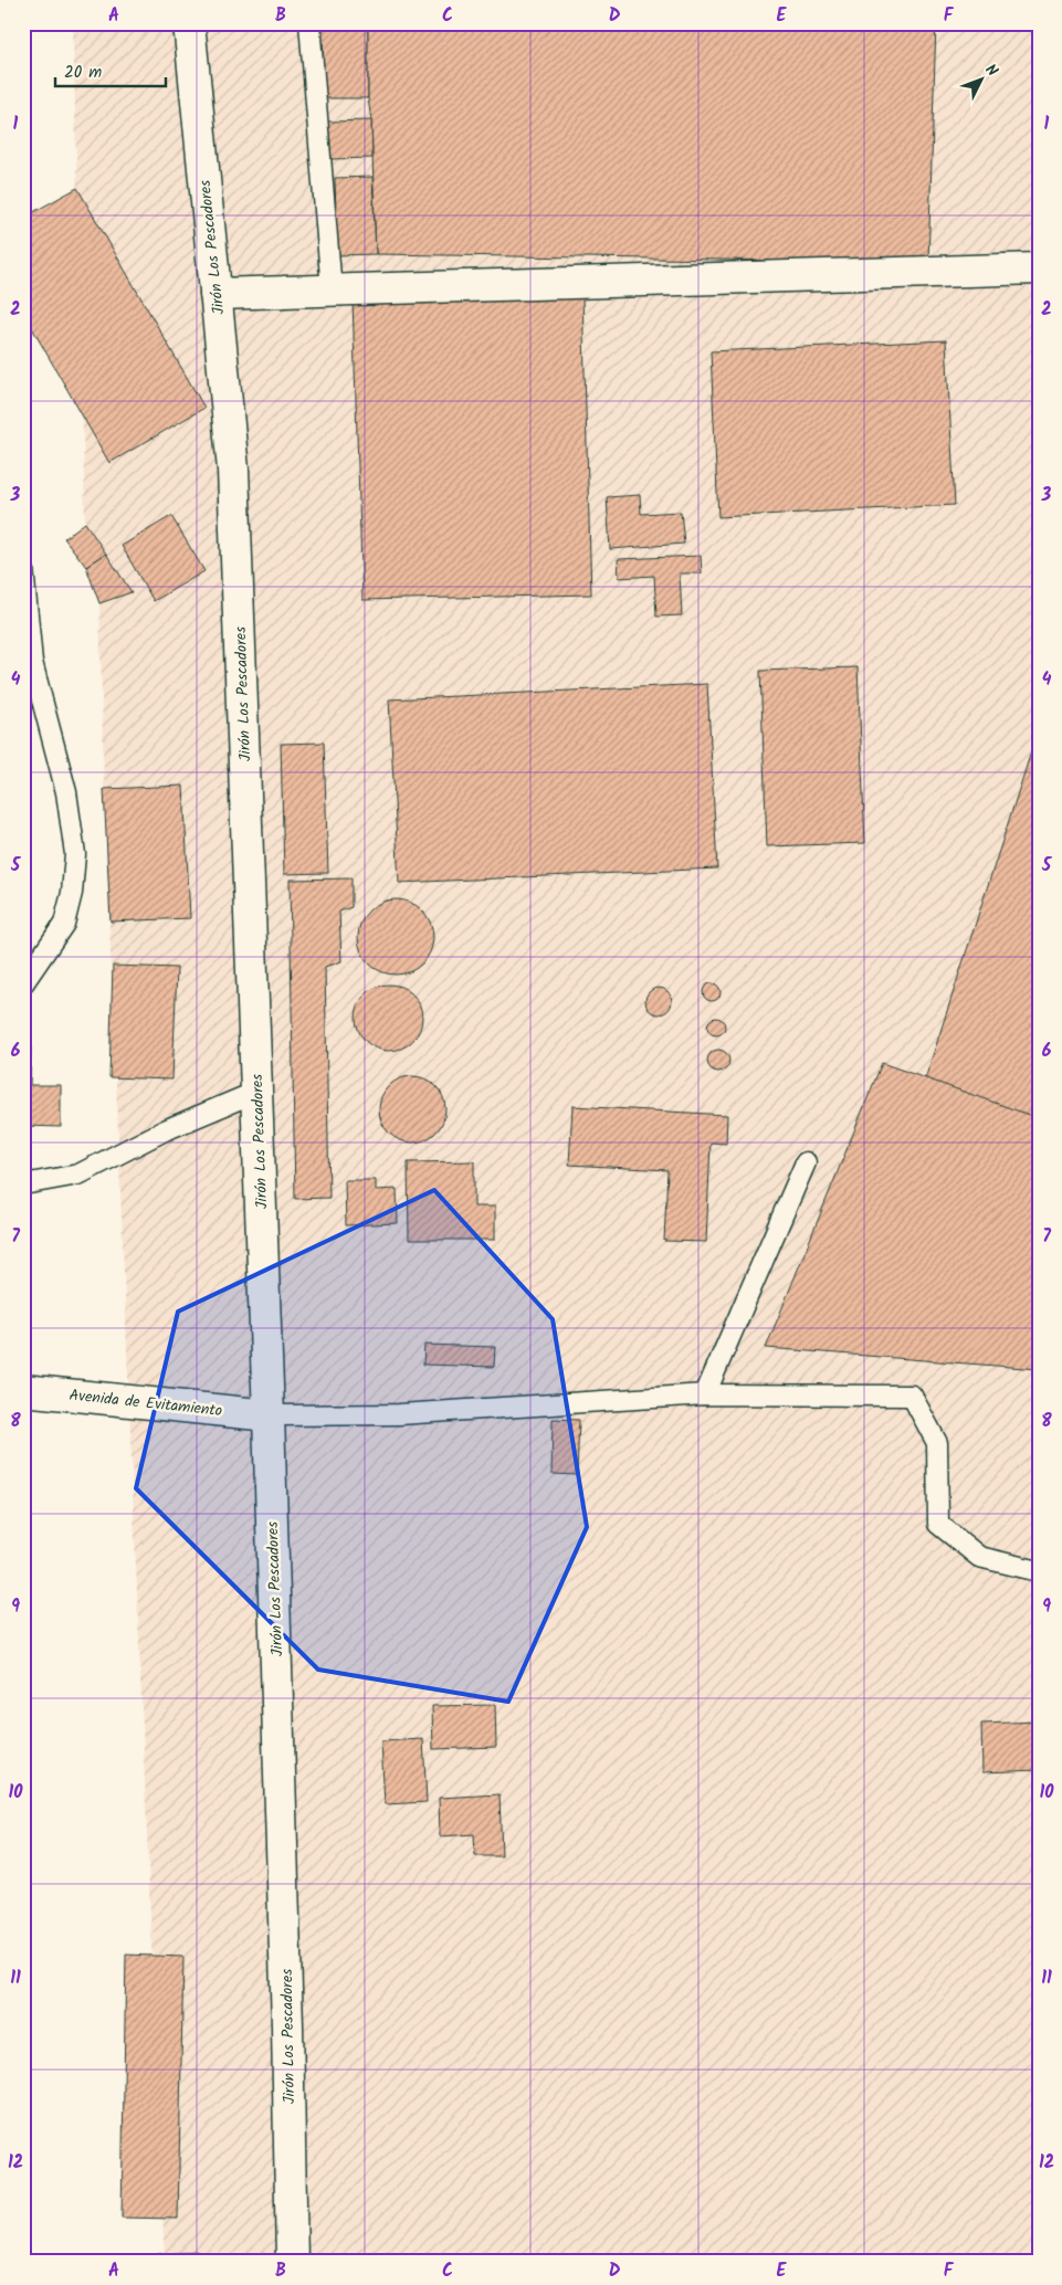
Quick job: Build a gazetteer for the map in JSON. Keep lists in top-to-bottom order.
{
  "streets": {
    "street": ["Jirón Los Pescadores", "Avenida de Evitamiento"]
  },
  "crossings": [
    ["Jirón Los Pescadores", "Avenida de Evitamiento"]
  ],
  "scale_bar": "20 m",
  "north": "top right",
  "grid": {
    "columns": [
      "A",
      "B",
      "C",
      "D",
      "E",
      "F"
    ],
    "rows": [
      "1",
      "2",
      "3",
      "4",
      "5",
      "6",
      "7",
      "8",
      "9",
      "10",
      "11",
      "12"
    ]
  }
}
